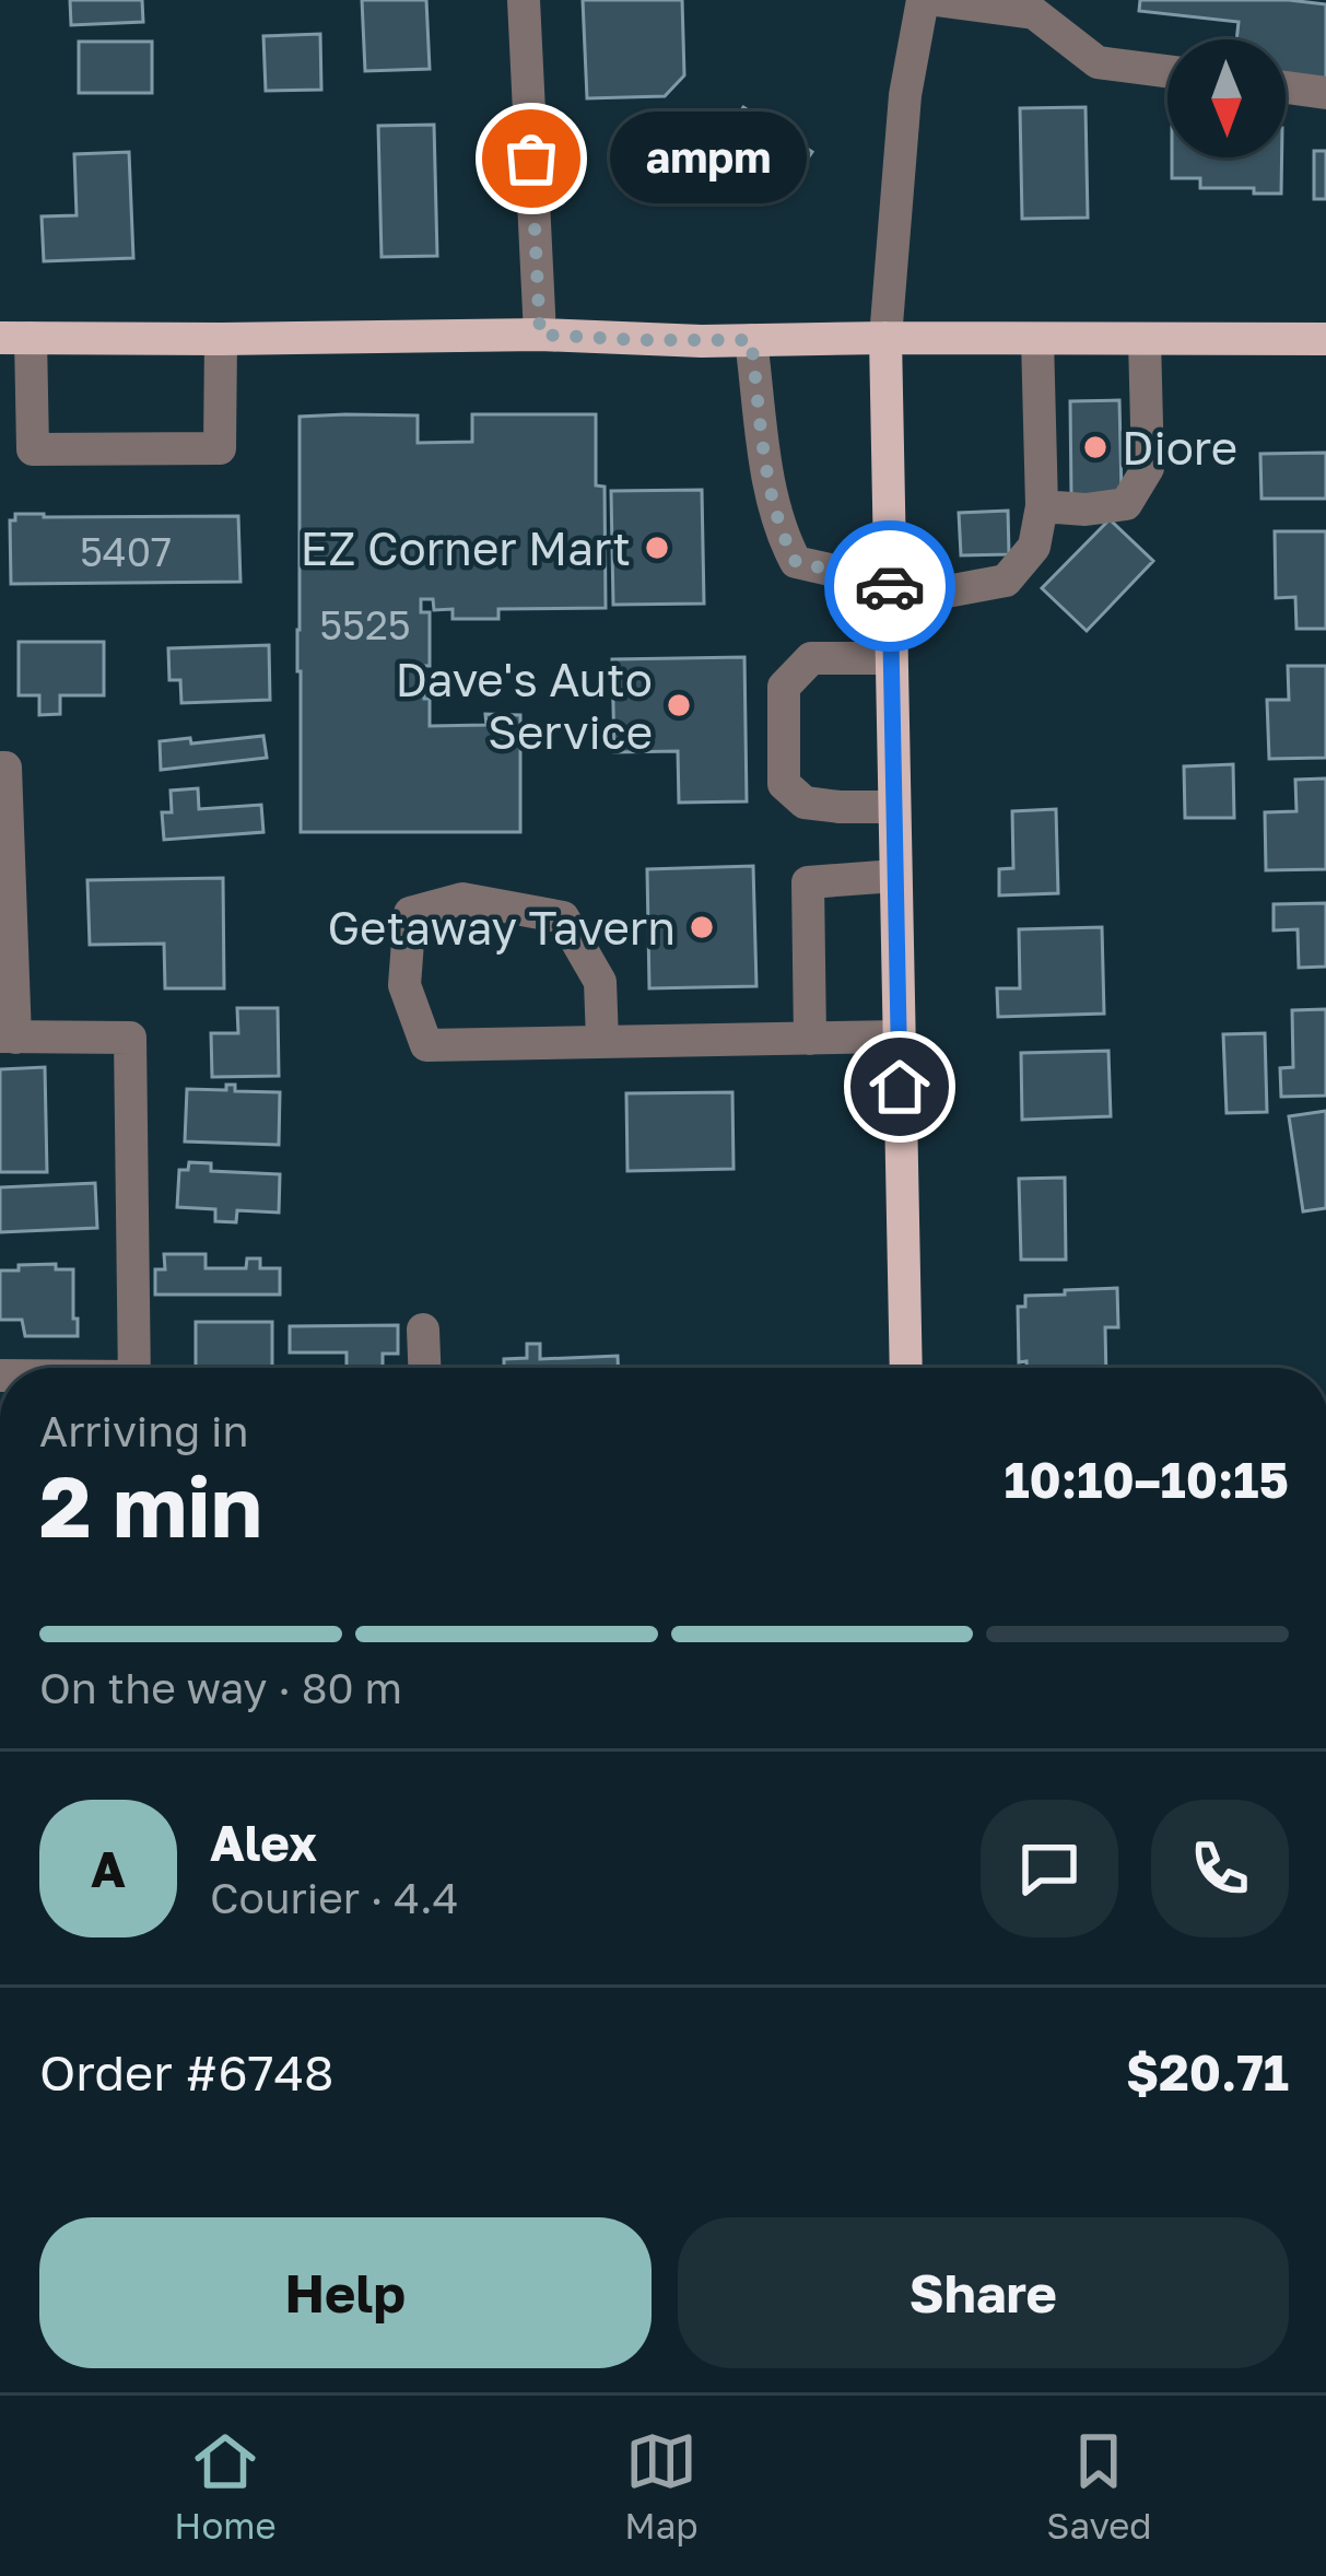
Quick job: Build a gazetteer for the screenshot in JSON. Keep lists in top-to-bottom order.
{
  "places": [
    "ampm",
    "Diore",
    "EZ Corner Mart",
    "Dave's Auto Service",
    "Getaway Tavern"
  ],
  "house_numbers": ["5407", "5525"],
  "north": "bottom",
  "page": {
    "bubble": "ampm",
    "heading": ["2 min", "Arriving in", "10:10–10:15"],
    "panel": [
      "Alex",
      "Courier · 4.4",
      "Order #6748",
      "$20.71"
    ],
    "bar": "On the way · 80 m",
    "round": "A",
    "buttons": ["Help", "Share"],
    "tabs": ["Home", "Map", "Saved"]
  }
}
